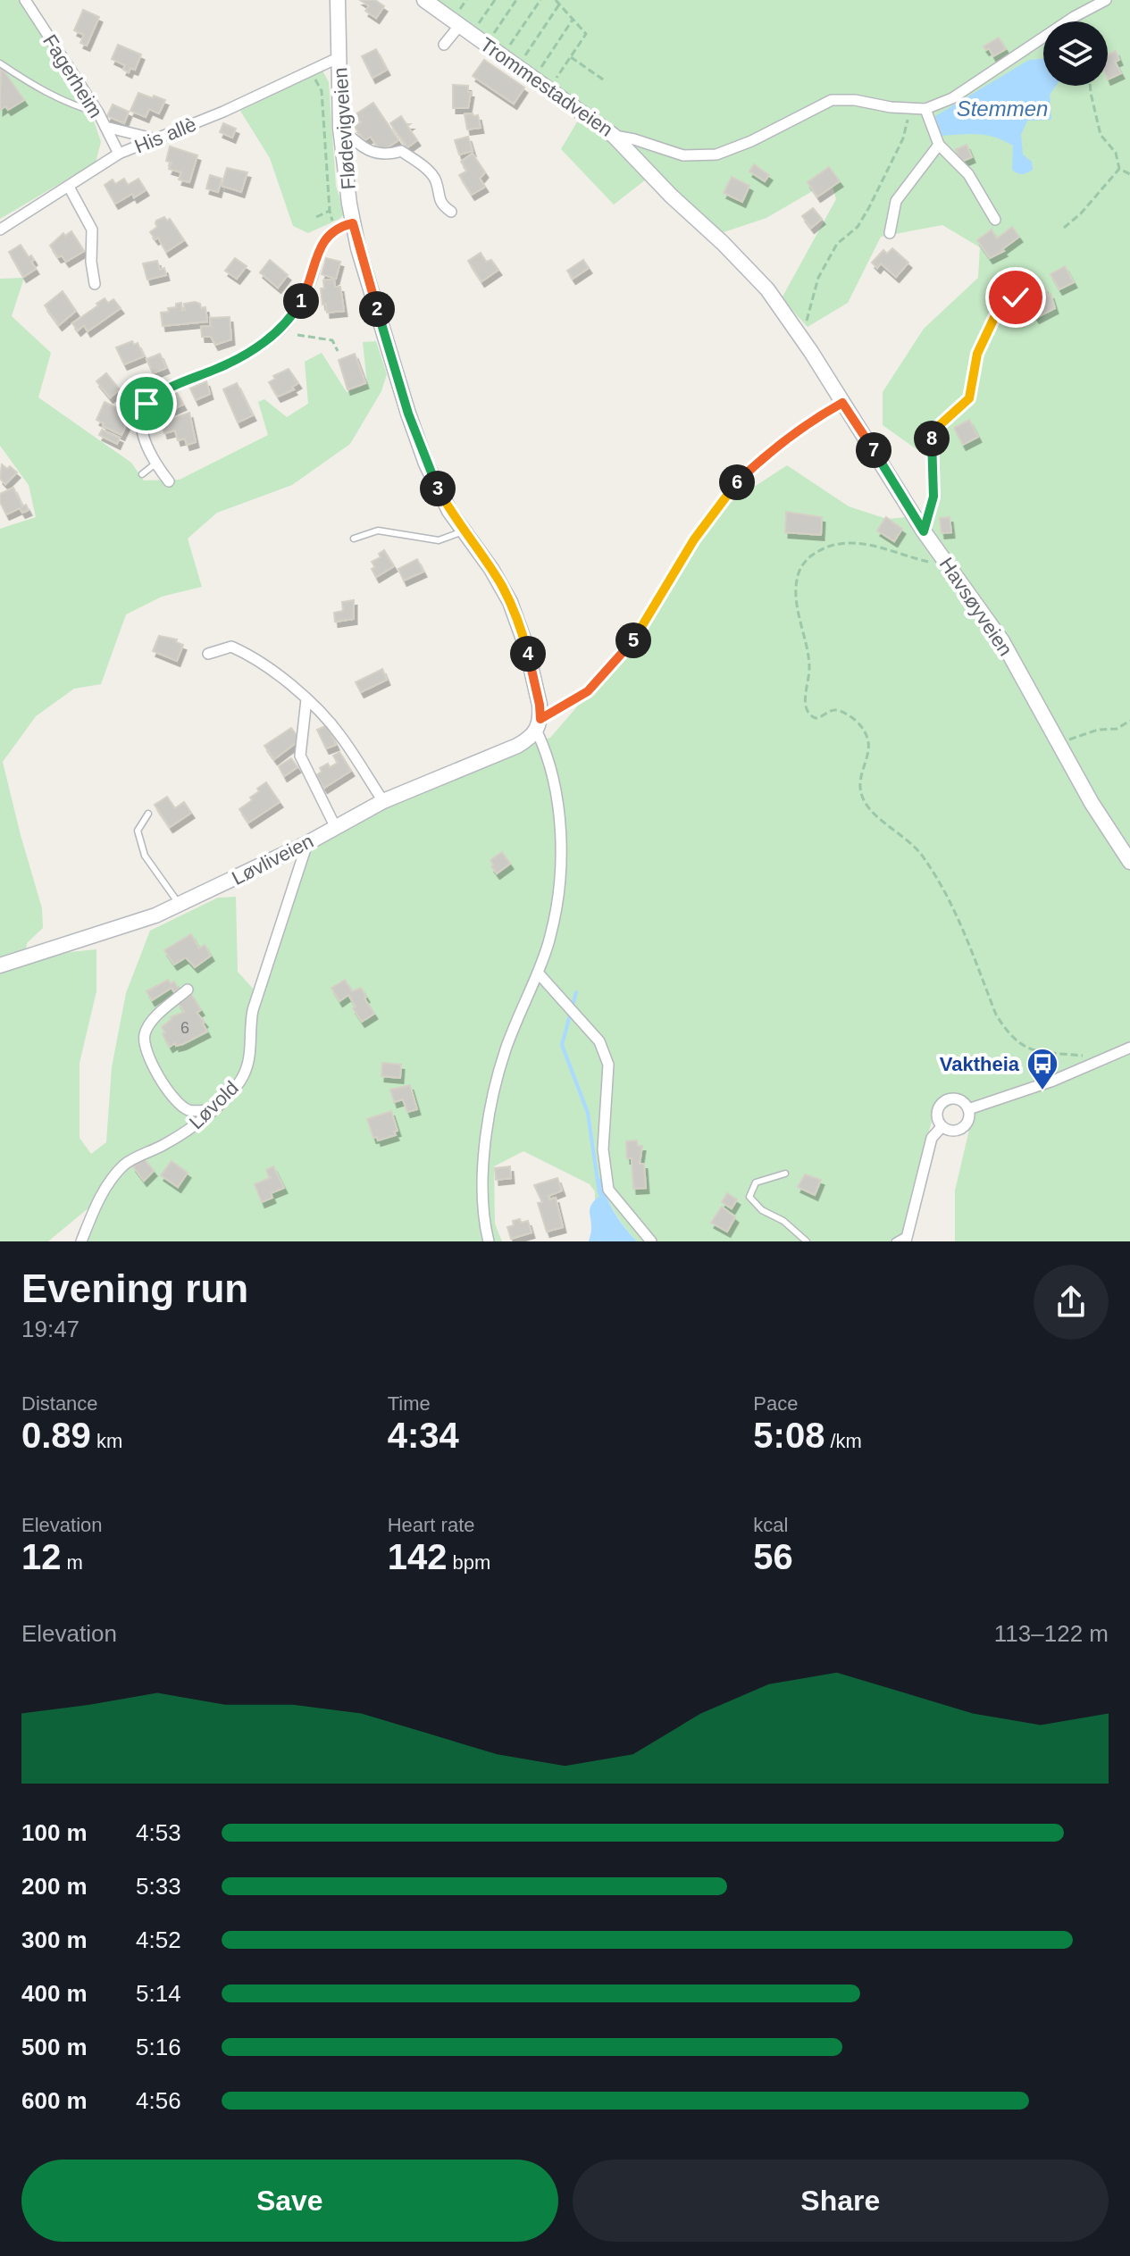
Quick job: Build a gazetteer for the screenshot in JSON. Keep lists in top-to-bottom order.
{
  "streets": {
    "main road": [
      "Trommestadveien",
      "Flødevigveien",
      "Havsøyveien",
      "Løvliveien"
    ],
    "street": ["Fagerheim", "His allè", "Løvold"]
  },
  "crossings": [
    ["Fagerheim", "His allè"],
    ["Trommestadveien", "Havsøyveien"],
    ["Flødevigveien", "His allè"],
    ["Flødevigveien", "Løvliveien"],
    ["Løvliveien", "Løvold"]
  ],
  "water": ["Stemmen"],
  "places": {
    "bus stop": ["Vaktheia"]
  },
  "house_numbers": ["6"],
  "page": {
    "pins": [
      "1",
      "2",
      "8",
      "7",
      "6",
      "3",
      "5",
      "4"
    ],
    "heading": ["Evening run", "19:47"],
    "stats": [
      ["Distance", "0.89 km"],
      ["Time", "4:34"],
      ["Pace", "5:08 /km"],
      ["Elevation", "12 m"],
      ["Heart rate", "142 bpm"],
      ["kcal", "56"]
    ],
    "chart": ["Elevation", "113–122 m"],
    "list": [
      {
        "name": "100 m",
        "note": "4:53"
      },
      {
        "name": "200 m",
        "note": "5:33"
      },
      {
        "name": "300 m",
        "note": "4:52"
      },
      {
        "name": "400 m",
        "note": "5:14"
      },
      {
        "name": "500 m",
        "note": "5:16"
      },
      {
        "name": "600 m",
        "note": "4:56"
      }
    ],
    "buttons": ["Save", "Share"]
  }
}
